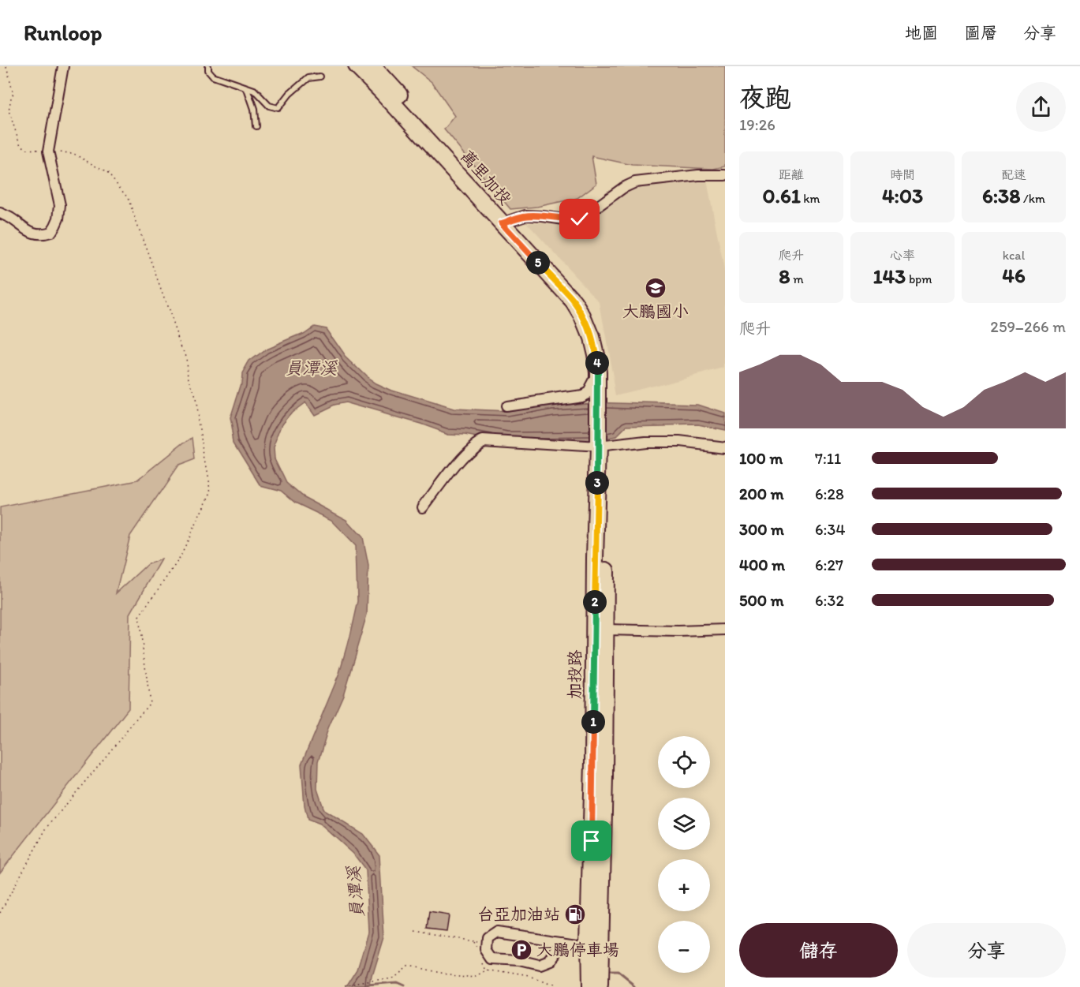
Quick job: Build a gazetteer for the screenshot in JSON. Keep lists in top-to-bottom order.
{
  "streets": {
    "main road": ["萬里加投", "加投路"]
  },
  "crossings": [
    ["萬里加投", "加投路"]
  ],
  "water": ["員潭溪"],
  "places": {
    "school or university": ["大鵬國小"],
    "fuel station": ["台亞加油站"],
    "parking": ["大鵬停車場"]
  },
  "page": {
    "header": "Runloop",
    "nav": ["地圖", "圖層", "分享"],
    "heading": ["夜跑", "19:26"],
    "stats": [
      ["距離", "0.61 km"],
      ["時間", "4:03"],
      ["配速", "6:38 /km"],
      ["爬升", "8 m"],
      ["心率", "143 bpm"],
      ["kcal", "46"]
    ],
    "pins": [
      "5",
      "4",
      "3",
      "2",
      "1"
    ],
    "chart": ["爬升", "259–266 m"],
    "list": [
      {
        "name": "100 m",
        "note": "7:11"
      },
      {
        "name": "200 m",
        "note": "6:28"
      },
      {
        "name": "300 m",
        "note": "6:34"
      },
      {
        "name": "400 m",
        "note": "6:27"
      },
      {
        "name": "500 m",
        "note": "6:32"
      }
    ],
    "map_buttons": ["+", "−"],
    "buttons": ["儲存", "分享"]
  }
}
